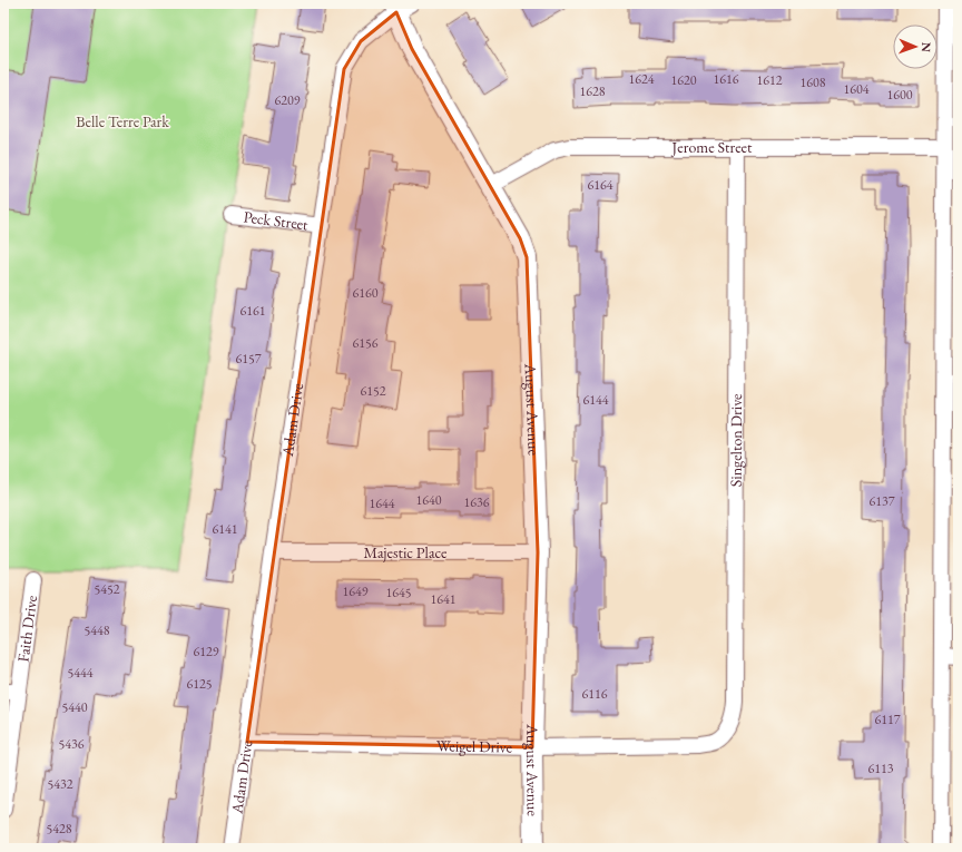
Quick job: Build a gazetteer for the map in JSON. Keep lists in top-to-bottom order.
{
  "streets": {
    "street": [
      "Jerome Street",
      "Peck Street",
      "August Avenue",
      "Adam Drive",
      "Singelton Drive",
      "Majestic Place",
      "Faith Drive",
      "Weigel Drive"
    ]
  },
  "crossings": [
    ["Jerome Street", "August Avenue"],
    ["Jerome Street", "Singelton Drive"],
    ["Peck Street", "Adam Drive"],
    ["August Avenue", "Adam Drive"],
    ["August Avenue", "Majestic Place"],
    ["August Avenue", "Weigel Drive"],
    ["Adam Drive", "Majestic Place"],
    ["Adam Drive", "Weigel Drive"],
    ["Singelton Drive", "Weigel Drive"]
  ],
  "parks": ["Belle Terre Park"],
  "house_numbers": [
    "1624",
    "1616",
    "1620",
    "1612",
    "1608",
    "1604",
    "1628",
    "1600",
    "6209",
    "6164",
    "6160",
    "6161",
    "6156",
    "6157",
    "6152",
    "6144",
    "1640",
    "6137",
    "1636",
    "1644",
    "6141",
    "5452",
    "1649",
    "1645",
    "1641",
    "5448",
    "6129",
    "5444",
    "6125",
    "6116",
    "5440",
    "6117",
    "5436",
    "6113",
    "5432",
    "5428"
  ],
  "north": "right"
}
